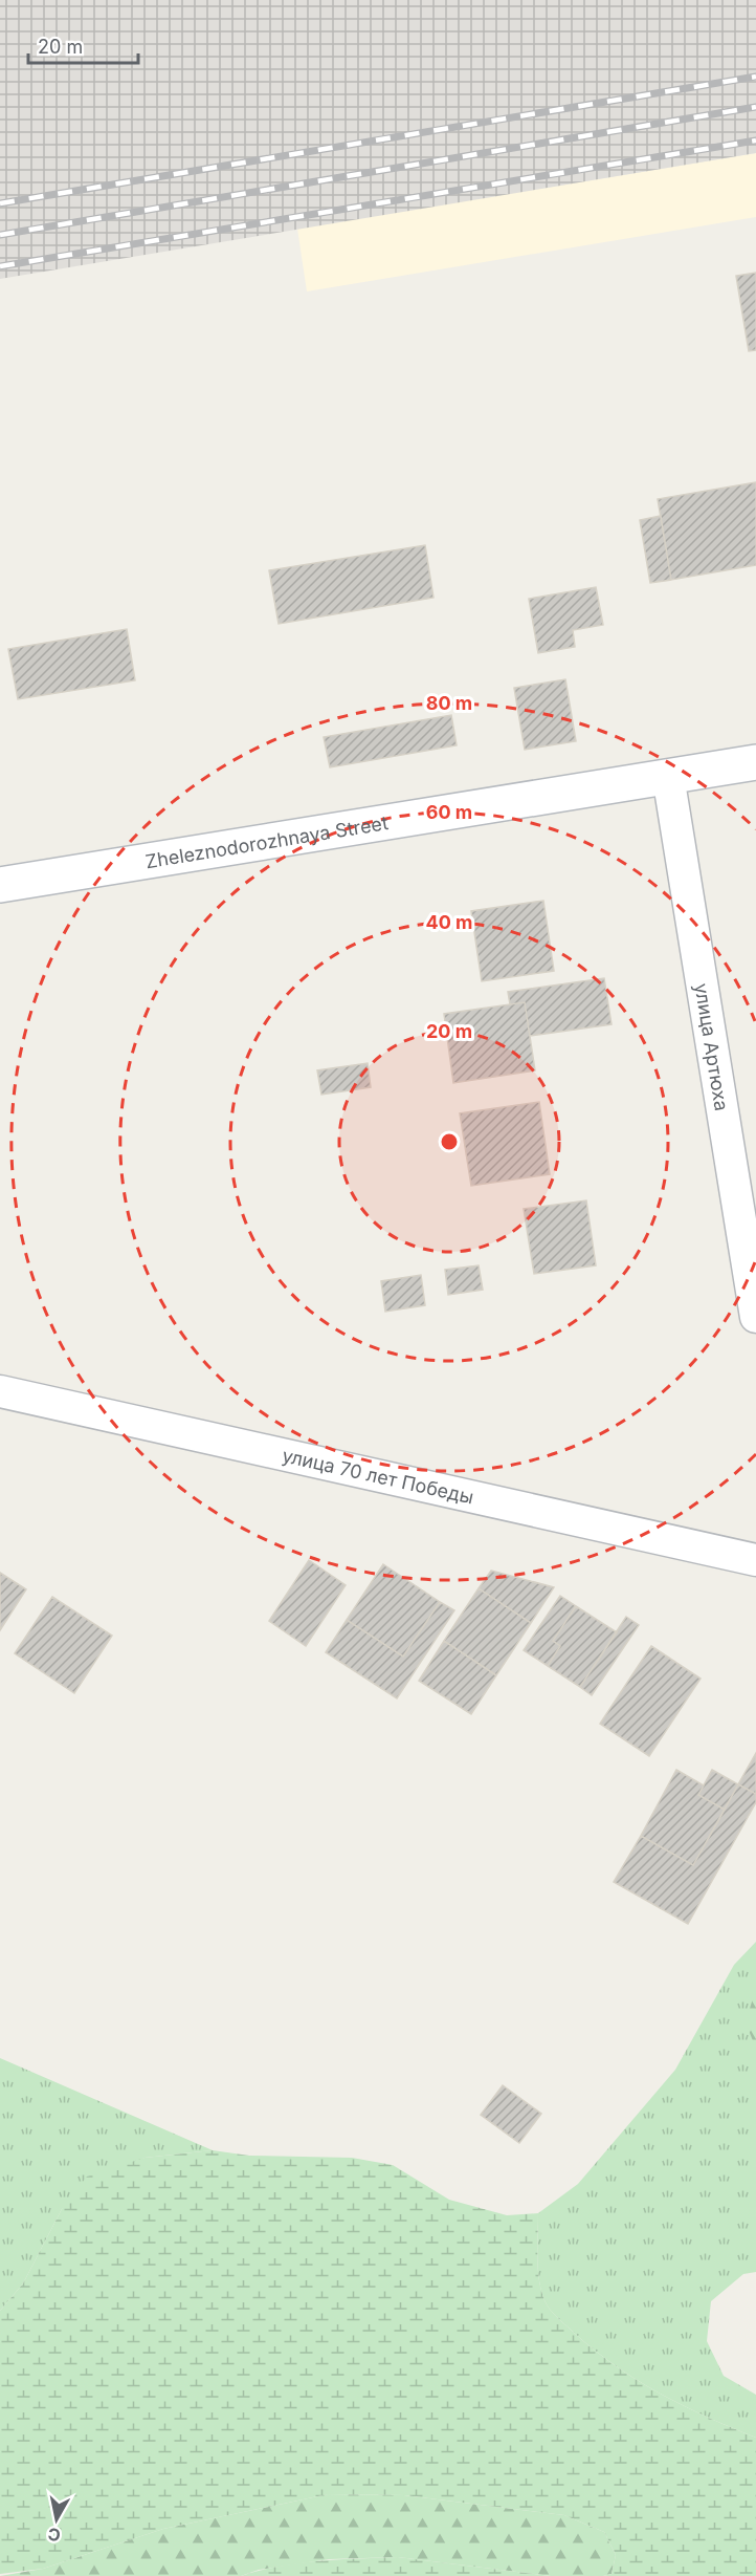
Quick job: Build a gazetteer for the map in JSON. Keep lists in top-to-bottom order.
{
  "streets": {
    "main road": ["Zheleznodorozhnaya Street"],
    "street": ["улица Артюха", "улица 70 лет Победы"]
  },
  "crossings": [
    ["Zheleznodorozhnaya Street", "улица Артюха"]
  ],
  "scale_bar": "20 m",
  "north": "bottom",
  "rings": [
    "80 m",
    "60 m",
    "40 m",
    "20 m"
  ]
}
